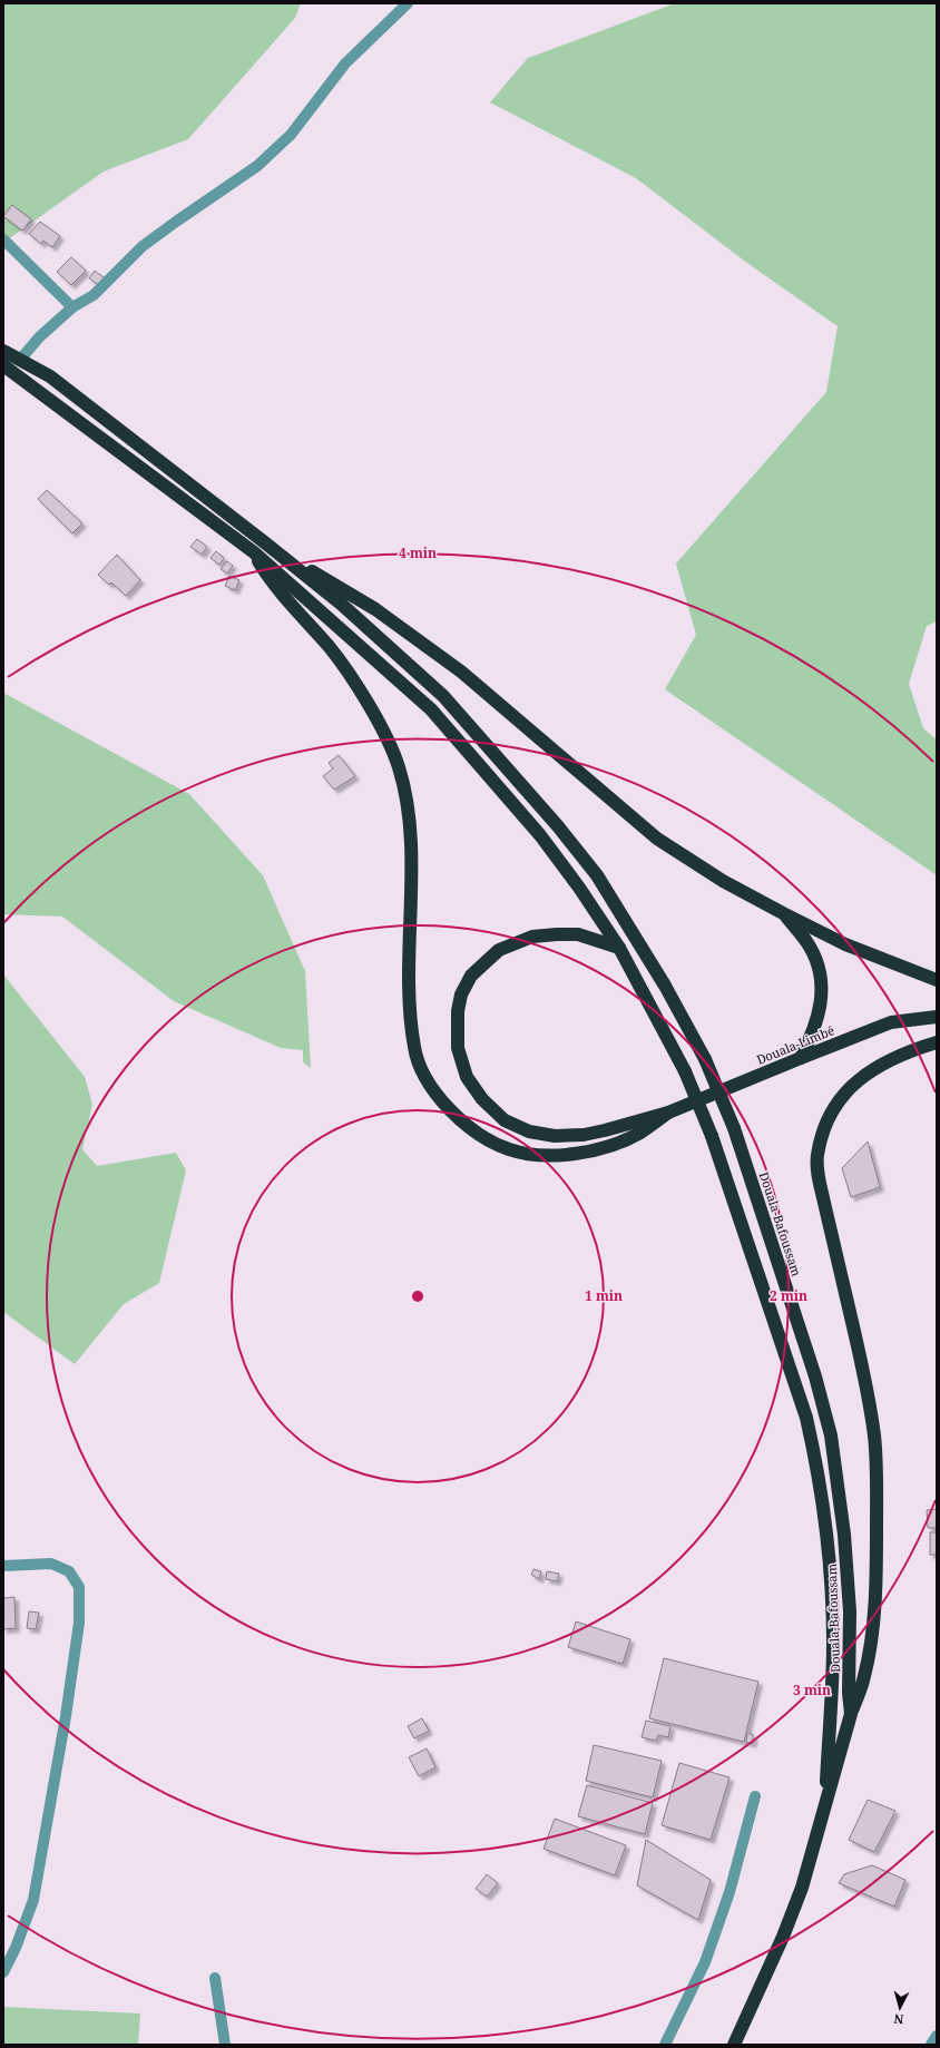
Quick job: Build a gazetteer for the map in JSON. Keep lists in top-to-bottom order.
{
  "streets": {
    "highway": ["Douala-Limbé", "Douala-Bafoussam"]
  },
  "north": "bottom",
  "rings": [
    "4 min",
    "1 min",
    "2 min",
    "3 min"
  ]
}
